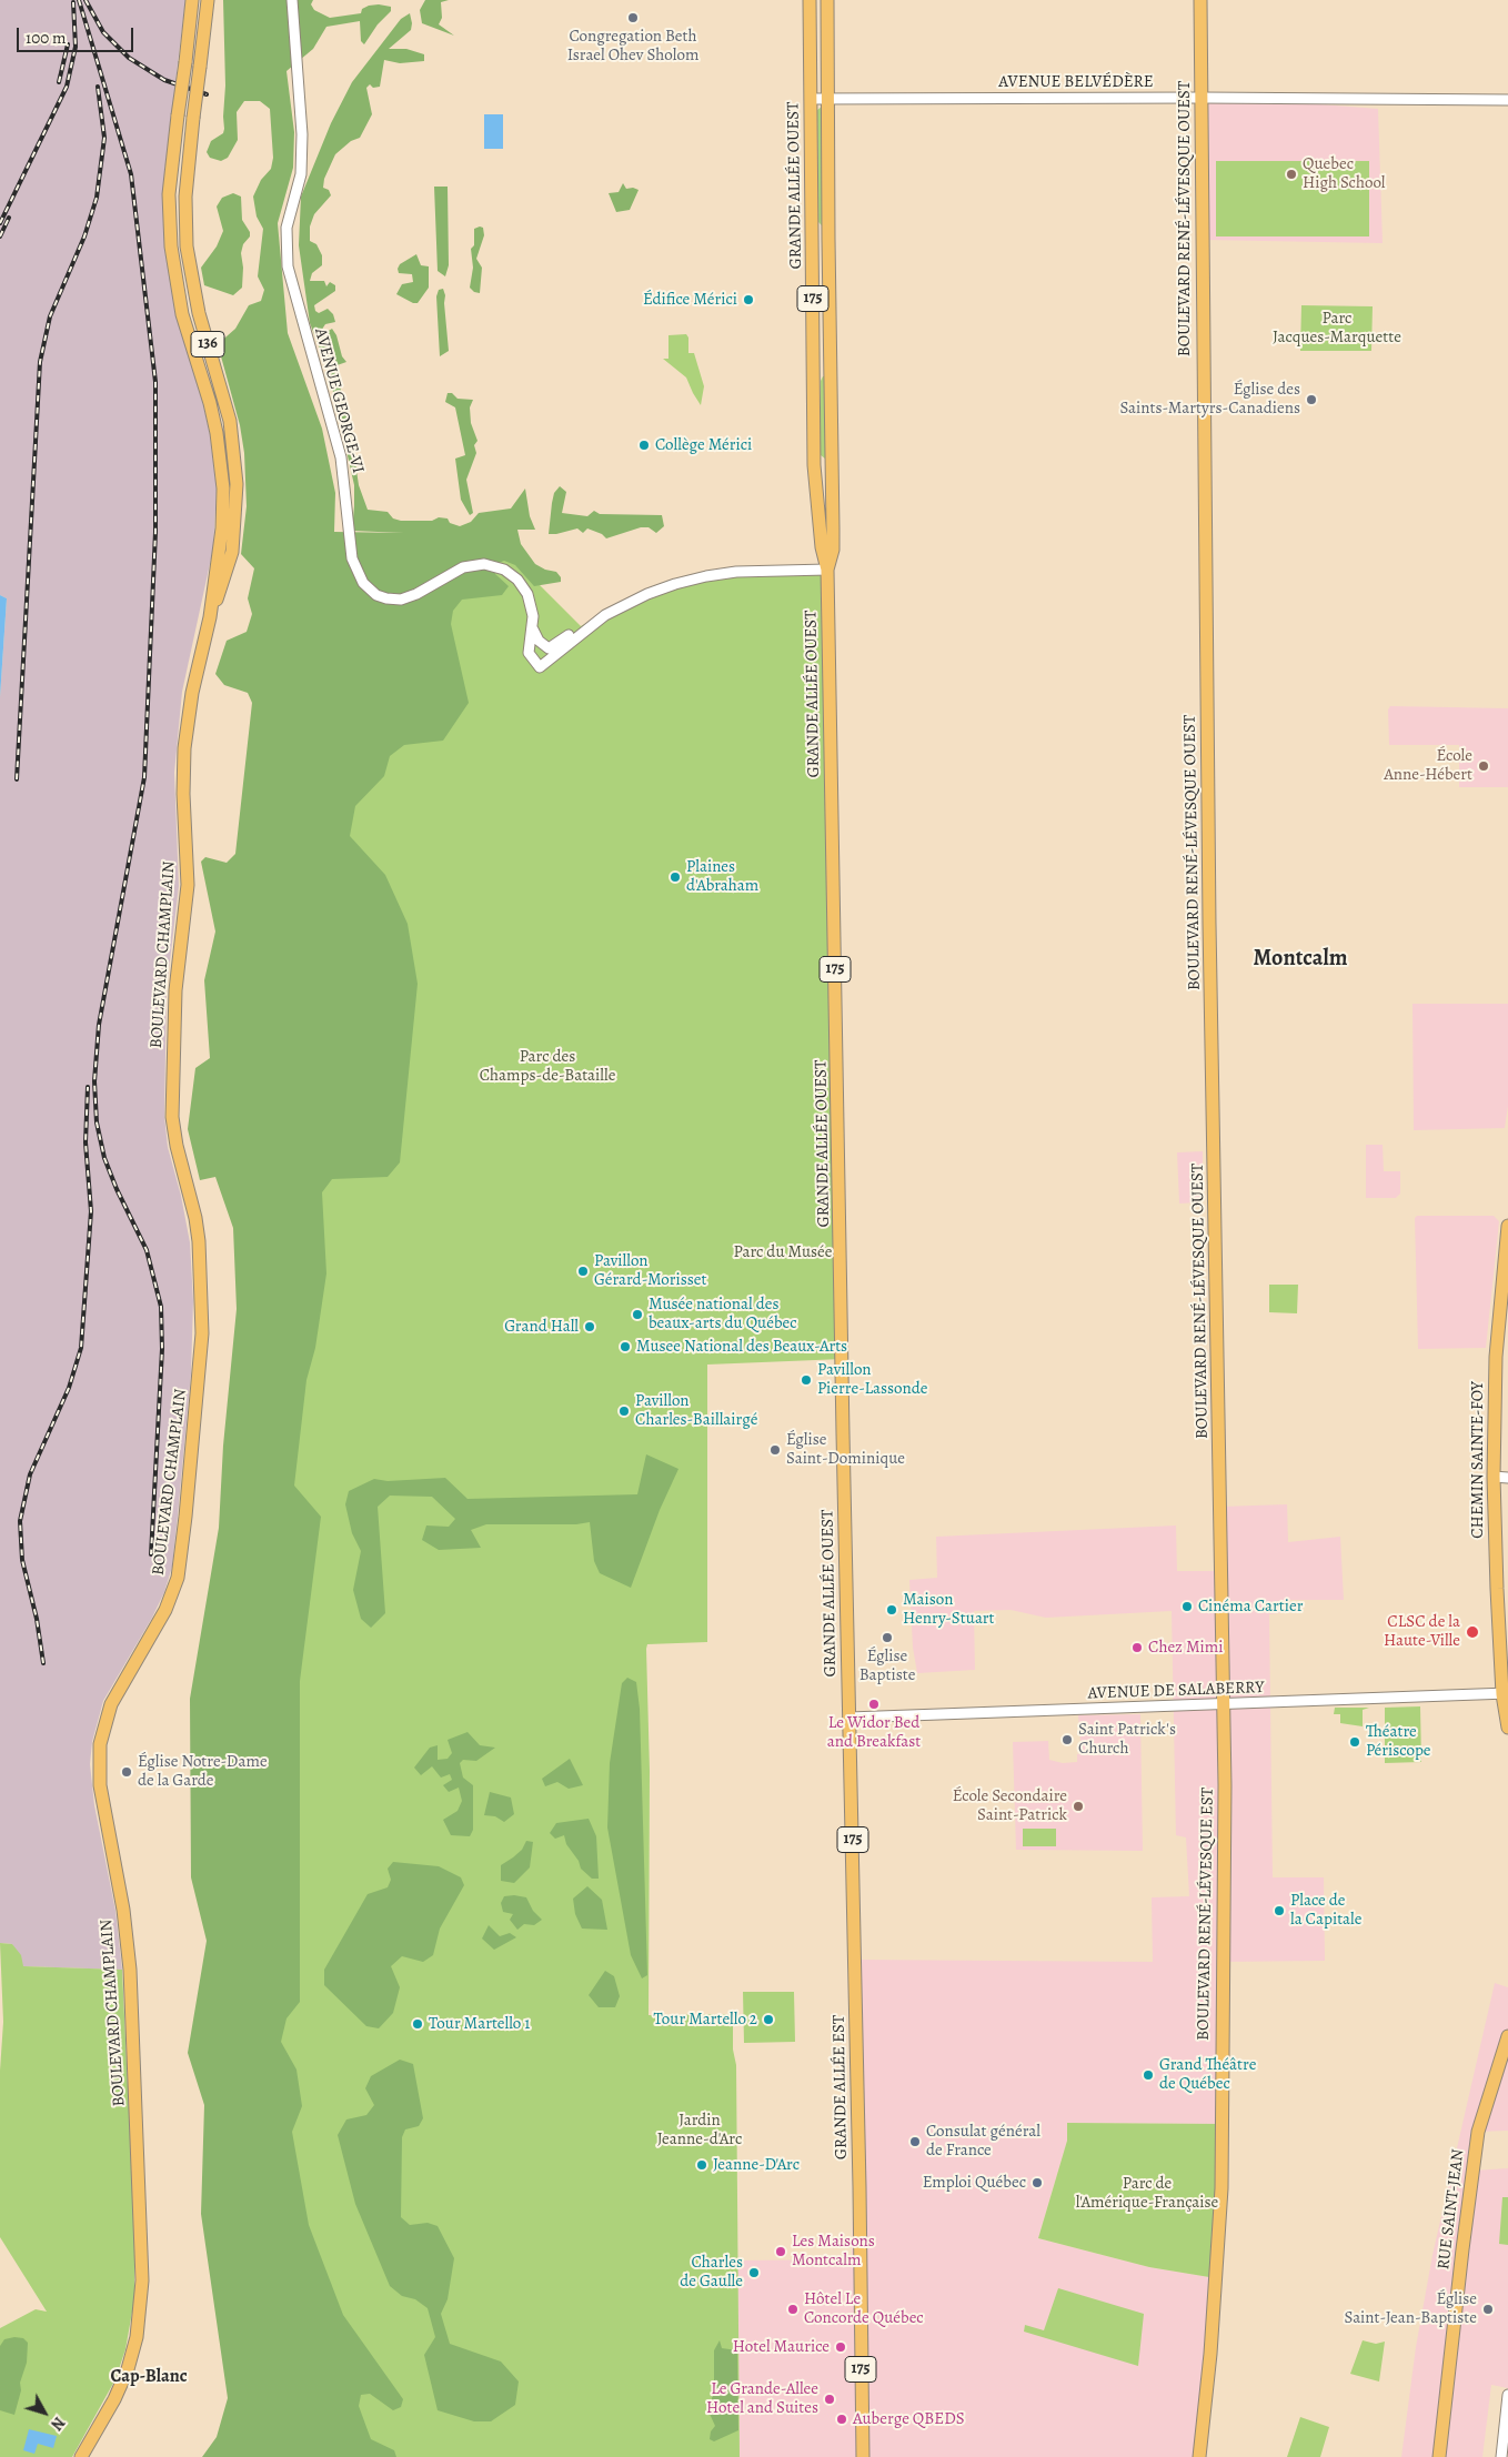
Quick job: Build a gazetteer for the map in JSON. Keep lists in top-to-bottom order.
{
  "streets": {
    "main road": [
      "GRANDE ALLÉE OUEST",
      "BOULEVARD RENÉ-LÉVESQUE OUEST",
      "175",
      "136",
      "BOULEVARD CHAMPLAIN",
      "CHEMIN SAINTE-FOY",
      "BOULEVARD RENÉ-LÉVESQUE EST",
      "GRANDE ALLÉE EST",
      "RUE SAINT-JEAN"
    ],
    "street": ["AVENUE BELVÉDÈRE", "AVENUE GEORGE-VI", "AVENUE DE SALABERRY"]
  },
  "crossings": [
    ["AVENUE BELVÉDÈRE", "GRANDE ALLÉE OUEST"],
    ["AVENUE BELVÉDÈRE", "BOULEVARD RENÉ-LÉVESQUE OUEST"],
    ["GRANDE ALLÉE OUEST", "AVENUE DE SALABERRY"],
    ["GRANDE ALLÉE OUEST", "GRANDE ALLÉE EST"],
    ["BOULEVARD RENÉ-LÉVESQUE OUEST", "AVENUE DE SALABERRY"],
    ["BOULEVARD RENÉ-LÉVESQUE OUEST", "BOULEVARD RENÉ-LÉVESQUE EST"],
    ["CHEMIN SAINTE-FOY", "AVENUE DE SALABERRY"],
    ["AVENUE DE SALABERRY", "BOULEVARD RENÉ-LÉVESQUE EST"],
    ["AVENUE DE SALABERRY", "GRANDE ALLÉE EST"]
  ],
  "districts": ["Montcalm", "Cap-Blanc"],
  "parks": [
    "Parc Jacques-Marquette",
    "Parc des Champs-de-Bataille",
    "Parc du Musée",
    "Jardin Jeanne-d'Arc",
    "Parc de l'Amérique-Française"
  ],
  "places": [
    "Congregation Beth Israel Ohev Sholom",
    "Quebec High School",
    "Édifice Mérici",
    "Église des Saints-Martyrs-Canadiens",
    "Collège Mérici",
    "École Anne-Hébert",
    "Plaines d'Abraham",
    "Pavillon Gérard-Morisset",
    "Musée national des beaux-arts du Québec",
    "Grand Hall",
    "Musee National des Beaux-Arts",
    "Pavillon Pierre-Lassonde",
    "Pavillon Charles-Baillairgé",
    "Église Saint-Dominique",
    "Cinéma Cartier",
    "Maison Henry-Stuart",
    "CLSC de la Haute-Ville",
    "Église Baptiste",
    "Chez Mimi",
    "Le Widor Bed and Breakfast",
    "Saint Patrick's Church",
    "Théatre Périscope",
    "Église Notre-Dame de la Garde",
    "École Secondaire Saint-Patrick",
    "Place de la Capitale",
    "Tour Martello 2",
    "Tour Martello 1",
    "Grand Théâtre de Québec",
    "Consulat général de France",
    "Jeanne-D'Arc",
    "Emploi Québec",
    "Les Maisons Montcalm",
    "Charles de Gaulle",
    "Hôtel Le Concorde Québec",
    "Église Saint-Jean-Baptiste",
    "Hotel Maurice",
    "Le Grande-Allee Hotel and Suites",
    "Auberge QBEDS"
  ],
  "scale_bar": "100 m",
  "north": "bottom right"
}
